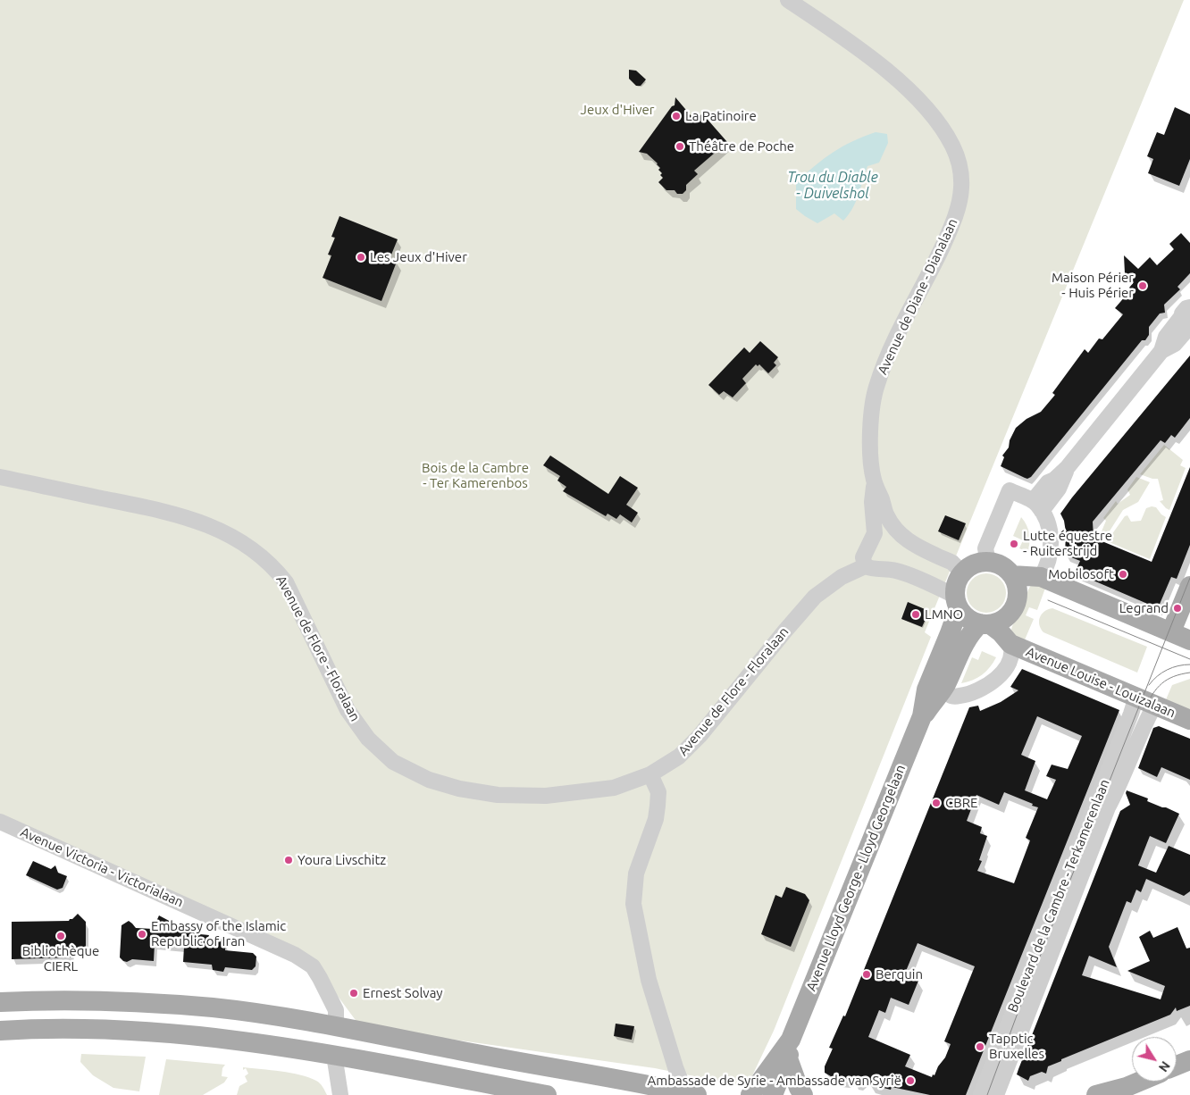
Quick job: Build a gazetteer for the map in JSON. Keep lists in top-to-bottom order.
{
  "streets": {
    "main road": ["Avenue Louise - Louizalaan", "Avenue Lloyd George - Lloyd Georgelaan"],
    "street": [
      "Avenue de Diane - Dianalaan",
      "Avenue de Flore - Floralaan",
      "Avenue Victoria - Victorialaan",
      "Boulevard de la Cambre - Terkamerenlaan"
    ]
  },
  "crossings": [
    ["Avenue de Diane - Dianalaan", "Avenue Louise - Louizalaan"],
    ["Avenue de Diane - Dianalaan", "Avenue Lloyd George - Lloyd Georgelaan"],
    ["Avenue Louise - Louizalaan", "Avenue Lloyd George - Lloyd Georgelaan"],
    ["Avenue Louise - Louizalaan", "Boulevard de la Cambre - Terkamerenlaan"]
  ],
  "water": ["Trou du Diable - Duivelshol"],
  "parks": ["Jeux d'Hiver", "Bois de la Cambre - Ter Kamerenbos"],
  "places": [
    "La Patinoire",
    "Théâtre de Poche",
    "Les Jeux d'Hiver",
    "Maison Périer - Huis Périer",
    "Lutte équestre - Ruiterstrijd",
    "Mobilosoft",
    "Legrand",
    "LMNO",
    "CBRE",
    "Youra Livschitz",
    "Embassy of the Islamic Republic of Iran",
    "Bibliothèque CIERL",
    "Berquin",
    "Ernest Solvay",
    "Tapptic Bruxelles",
    "Ambassade de Syrie - Ambassade van Syrië"
  ],
  "north": "bottom right"
}
